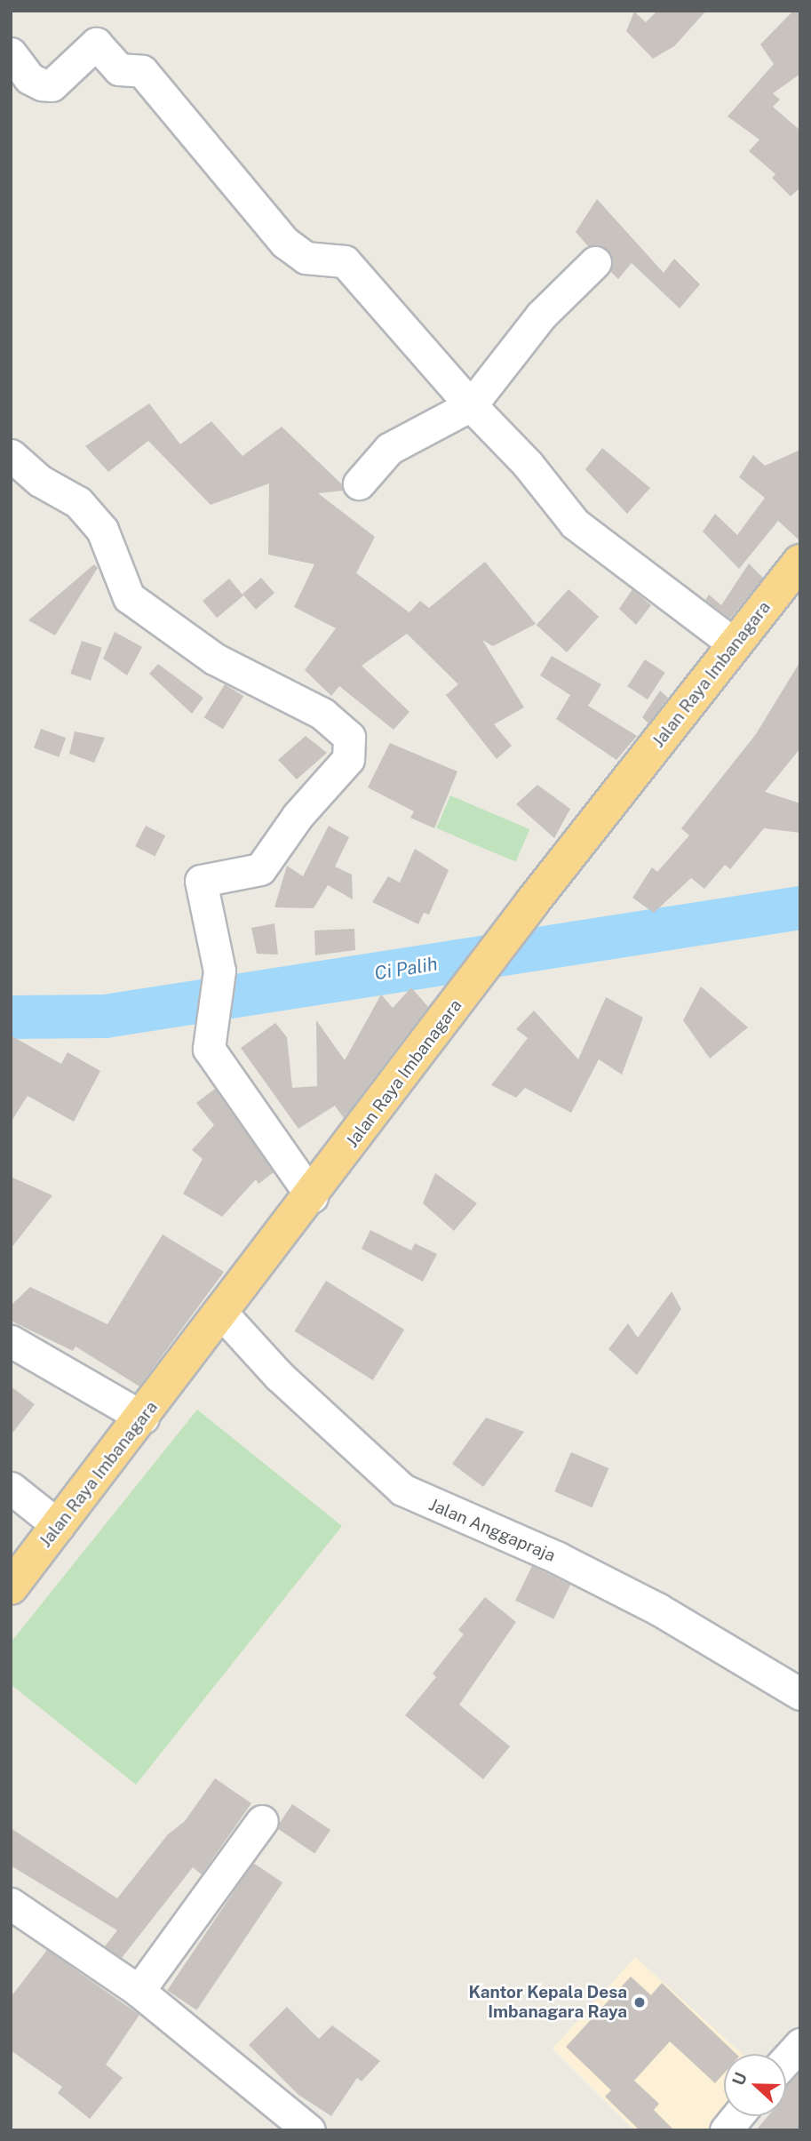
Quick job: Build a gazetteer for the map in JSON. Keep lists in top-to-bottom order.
{
  "streets": {
    "highway": ["Jalan Raya Imbanagara"],
    "street": ["Jalan Anggapraja"]
  },
  "crossings": [
    ["Jalan Raya Imbanagara", "Jalan Anggapraja"]
  ],
  "water": ["Ci Palih"],
  "places": ["Kantor Kepala Desa Imbanagara Raya"],
  "north": "left"
}
